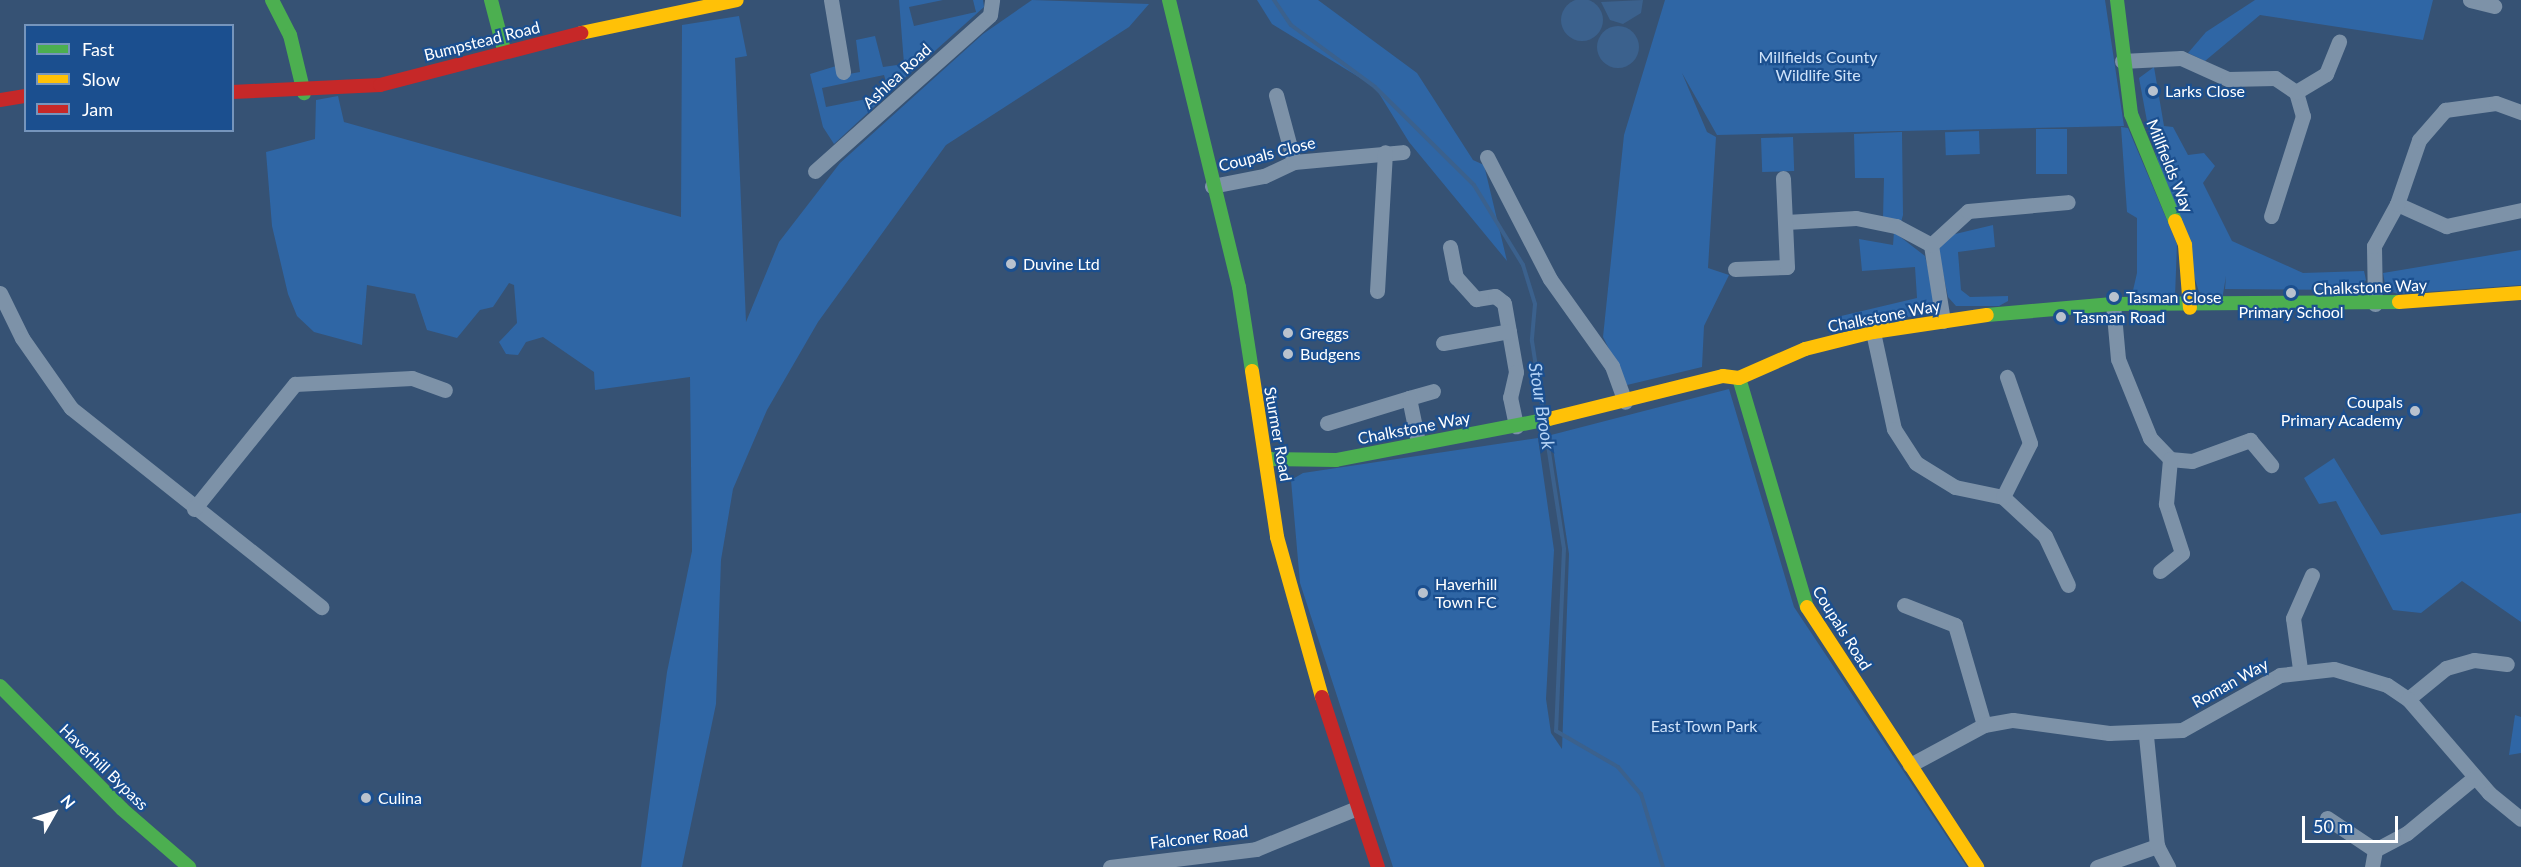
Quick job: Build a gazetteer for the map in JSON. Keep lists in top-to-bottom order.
{
  "streets": {
    "street": [
      "Bumpstead Road",
      "Ashlea Road",
      "Coupals Close",
      "Millfields Way",
      "Chalkstone Way",
      "Sturmer Road",
      "Coupals Road",
      "Roman Way",
      "Haverhill Bypass",
      "Falconer Road"
    ]
  },
  "crossings": [
    ["Coupals Close", "Sturmer Road"],
    ["Millfields Way", "Chalkstone Way"],
    ["Chalkstone Way", "Sturmer Road"],
    ["Chalkstone Way", "Coupals Road"],
    ["Sturmer Road", "Falconer Road"],
    ["Coupals Road", "Roman Way"]
  ],
  "water": ["Stour Brook"],
  "parks": ["Millfields County Wildlife Site", "East Town Park"],
  "places": [
    "Larks Close",
    "Duvine Ltd",
    "Primary School",
    "Tasman Close",
    "Tasman Road",
    "Greggs",
    "Budgens",
    "Coupals Primary Academy",
    "Haverhill Town FC",
    "Culina"
  ],
  "legend": ["Fast", "Slow", "Jam"],
  "scale_bar": "50 m",
  "north": "top right"
}
